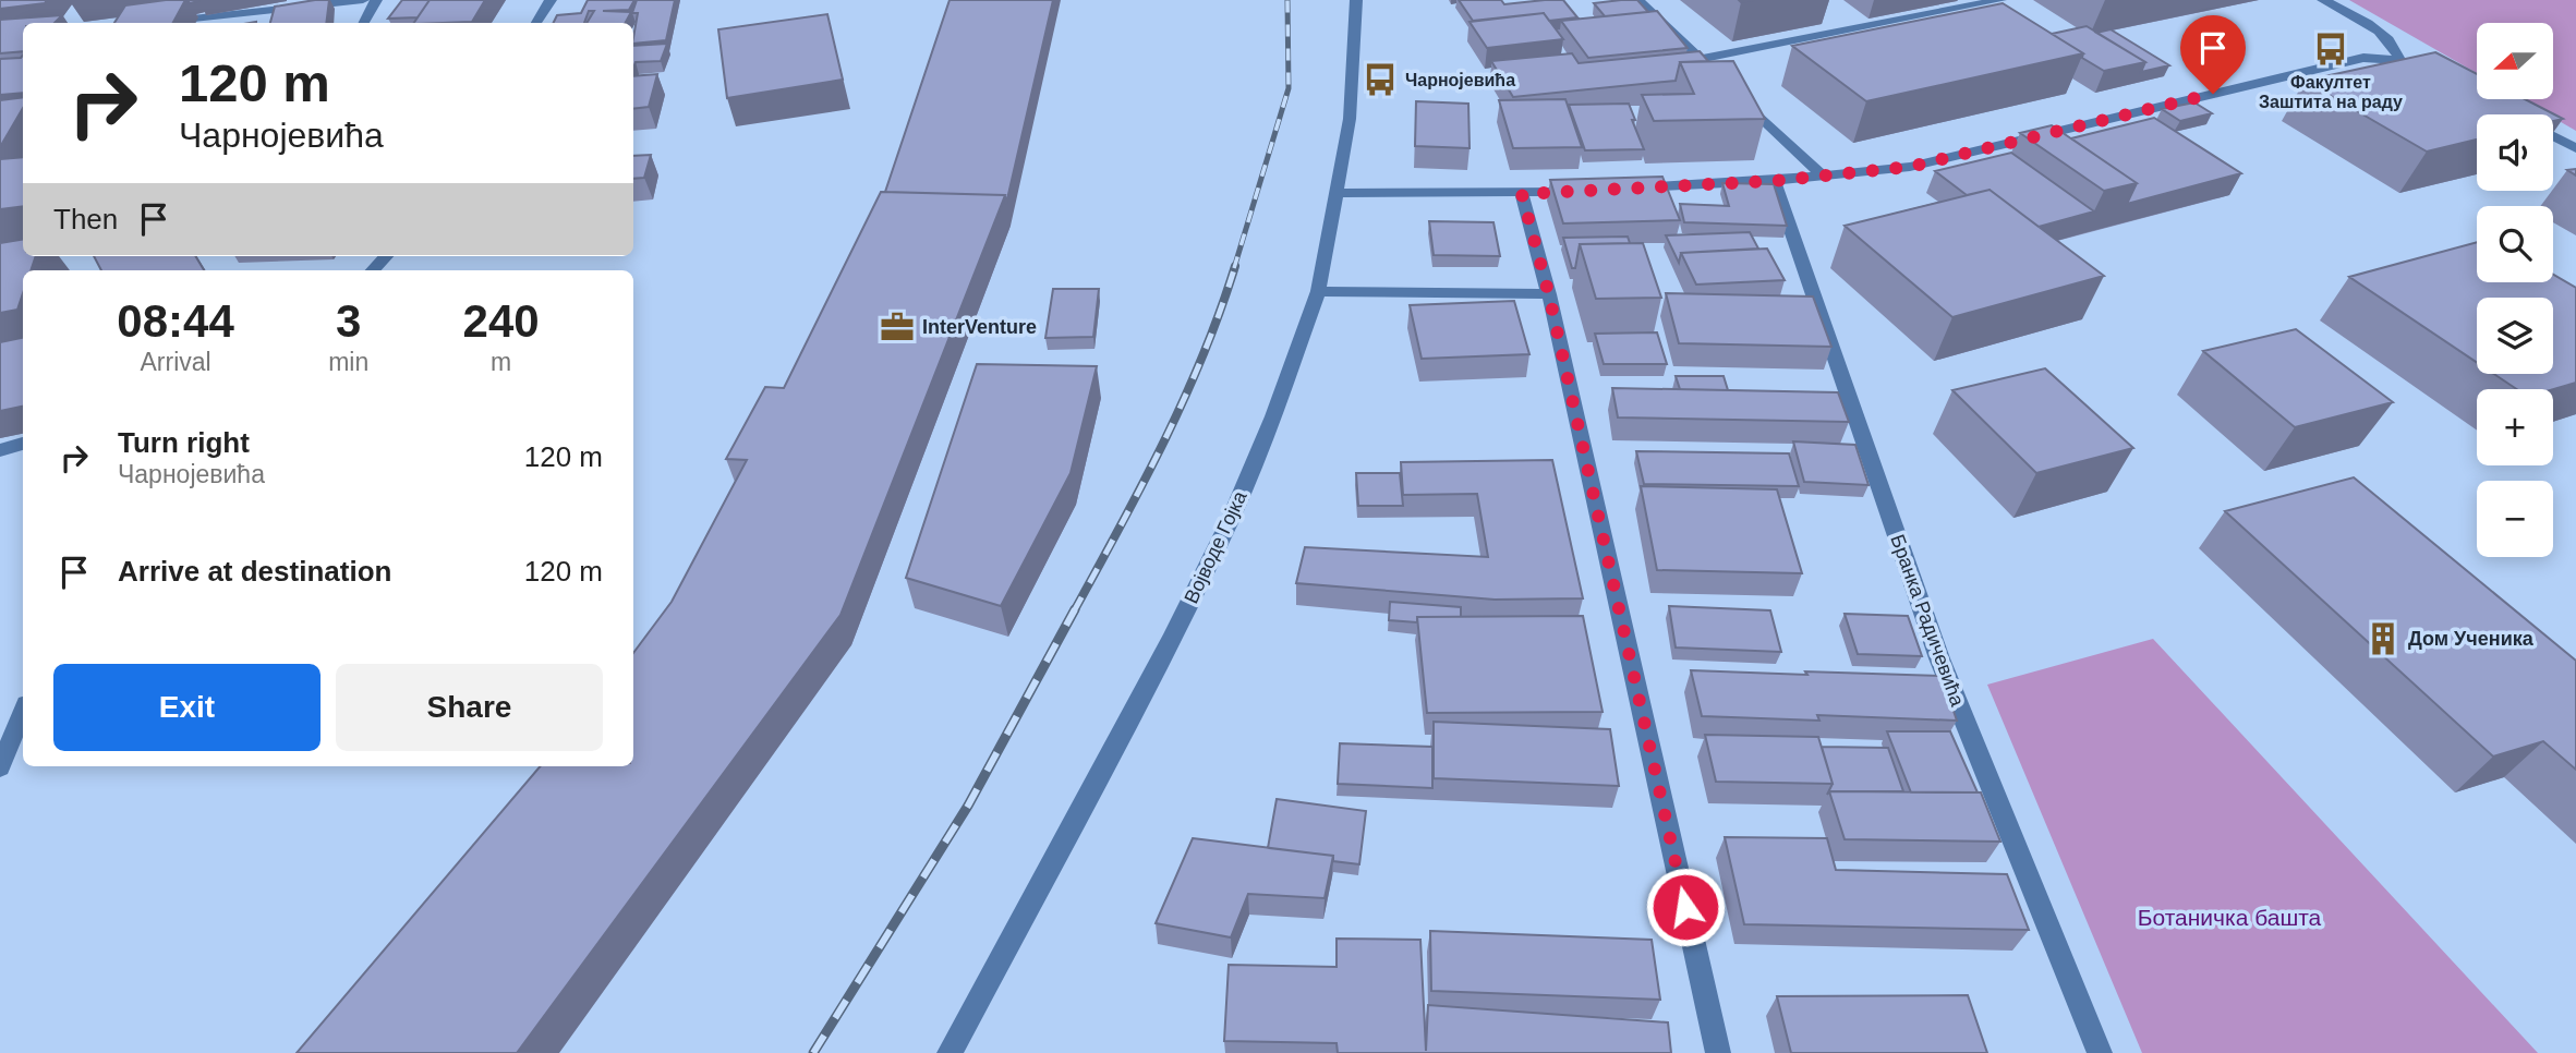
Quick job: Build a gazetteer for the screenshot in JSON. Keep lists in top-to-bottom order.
{
  "streets": {
    "street": ["Војводе Гојка", "Бранка Радичевића"]
  },
  "parks": ["Ботаничка башта"],
  "places": {
    "bus stop": ["Факултет Заштита на раду", "Чарнојевића"],
    "office": ["InterVenture"],
    "building": ["Дом Ученика"]
  },
  "north": "left",
  "page": {
    "map_buttons": ["+", "−"],
    "turn": ["120 m", "Чарнојевића"],
    "then": "Then",
    "eta": [
      "08:44",
      "Arrival",
      "3",
      "min",
      "240",
      "m"
    ],
    "list": [
      {
        "name": "Turn right",
        "note": "Чарнојевића",
        "value": "120 m"
      },
      {
        "name": "Arrive at destination",
        "value": "120 m"
      }
    ],
    "buttons": ["Exit", "Share"]
  }
}
